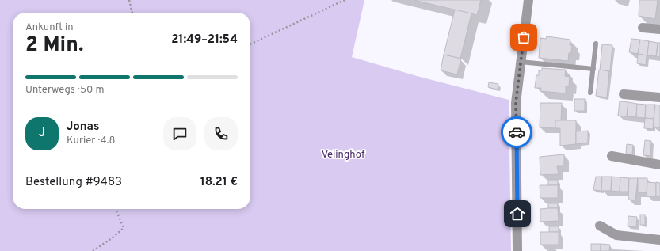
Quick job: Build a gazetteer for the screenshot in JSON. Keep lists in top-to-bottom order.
{
  "parks": ["Veiinghof"],
  "page": {
    "heading": ["2 Min.", "Ankunft in", "21:49–21:54"],
    "panel": [
      "Jonas",
      "Kurier · 4.8",
      "Bestellung #9483",
      "18.21 €"
    ],
    "bar": "Unterwegs · 50 m",
    "round": "J"
  }
}
